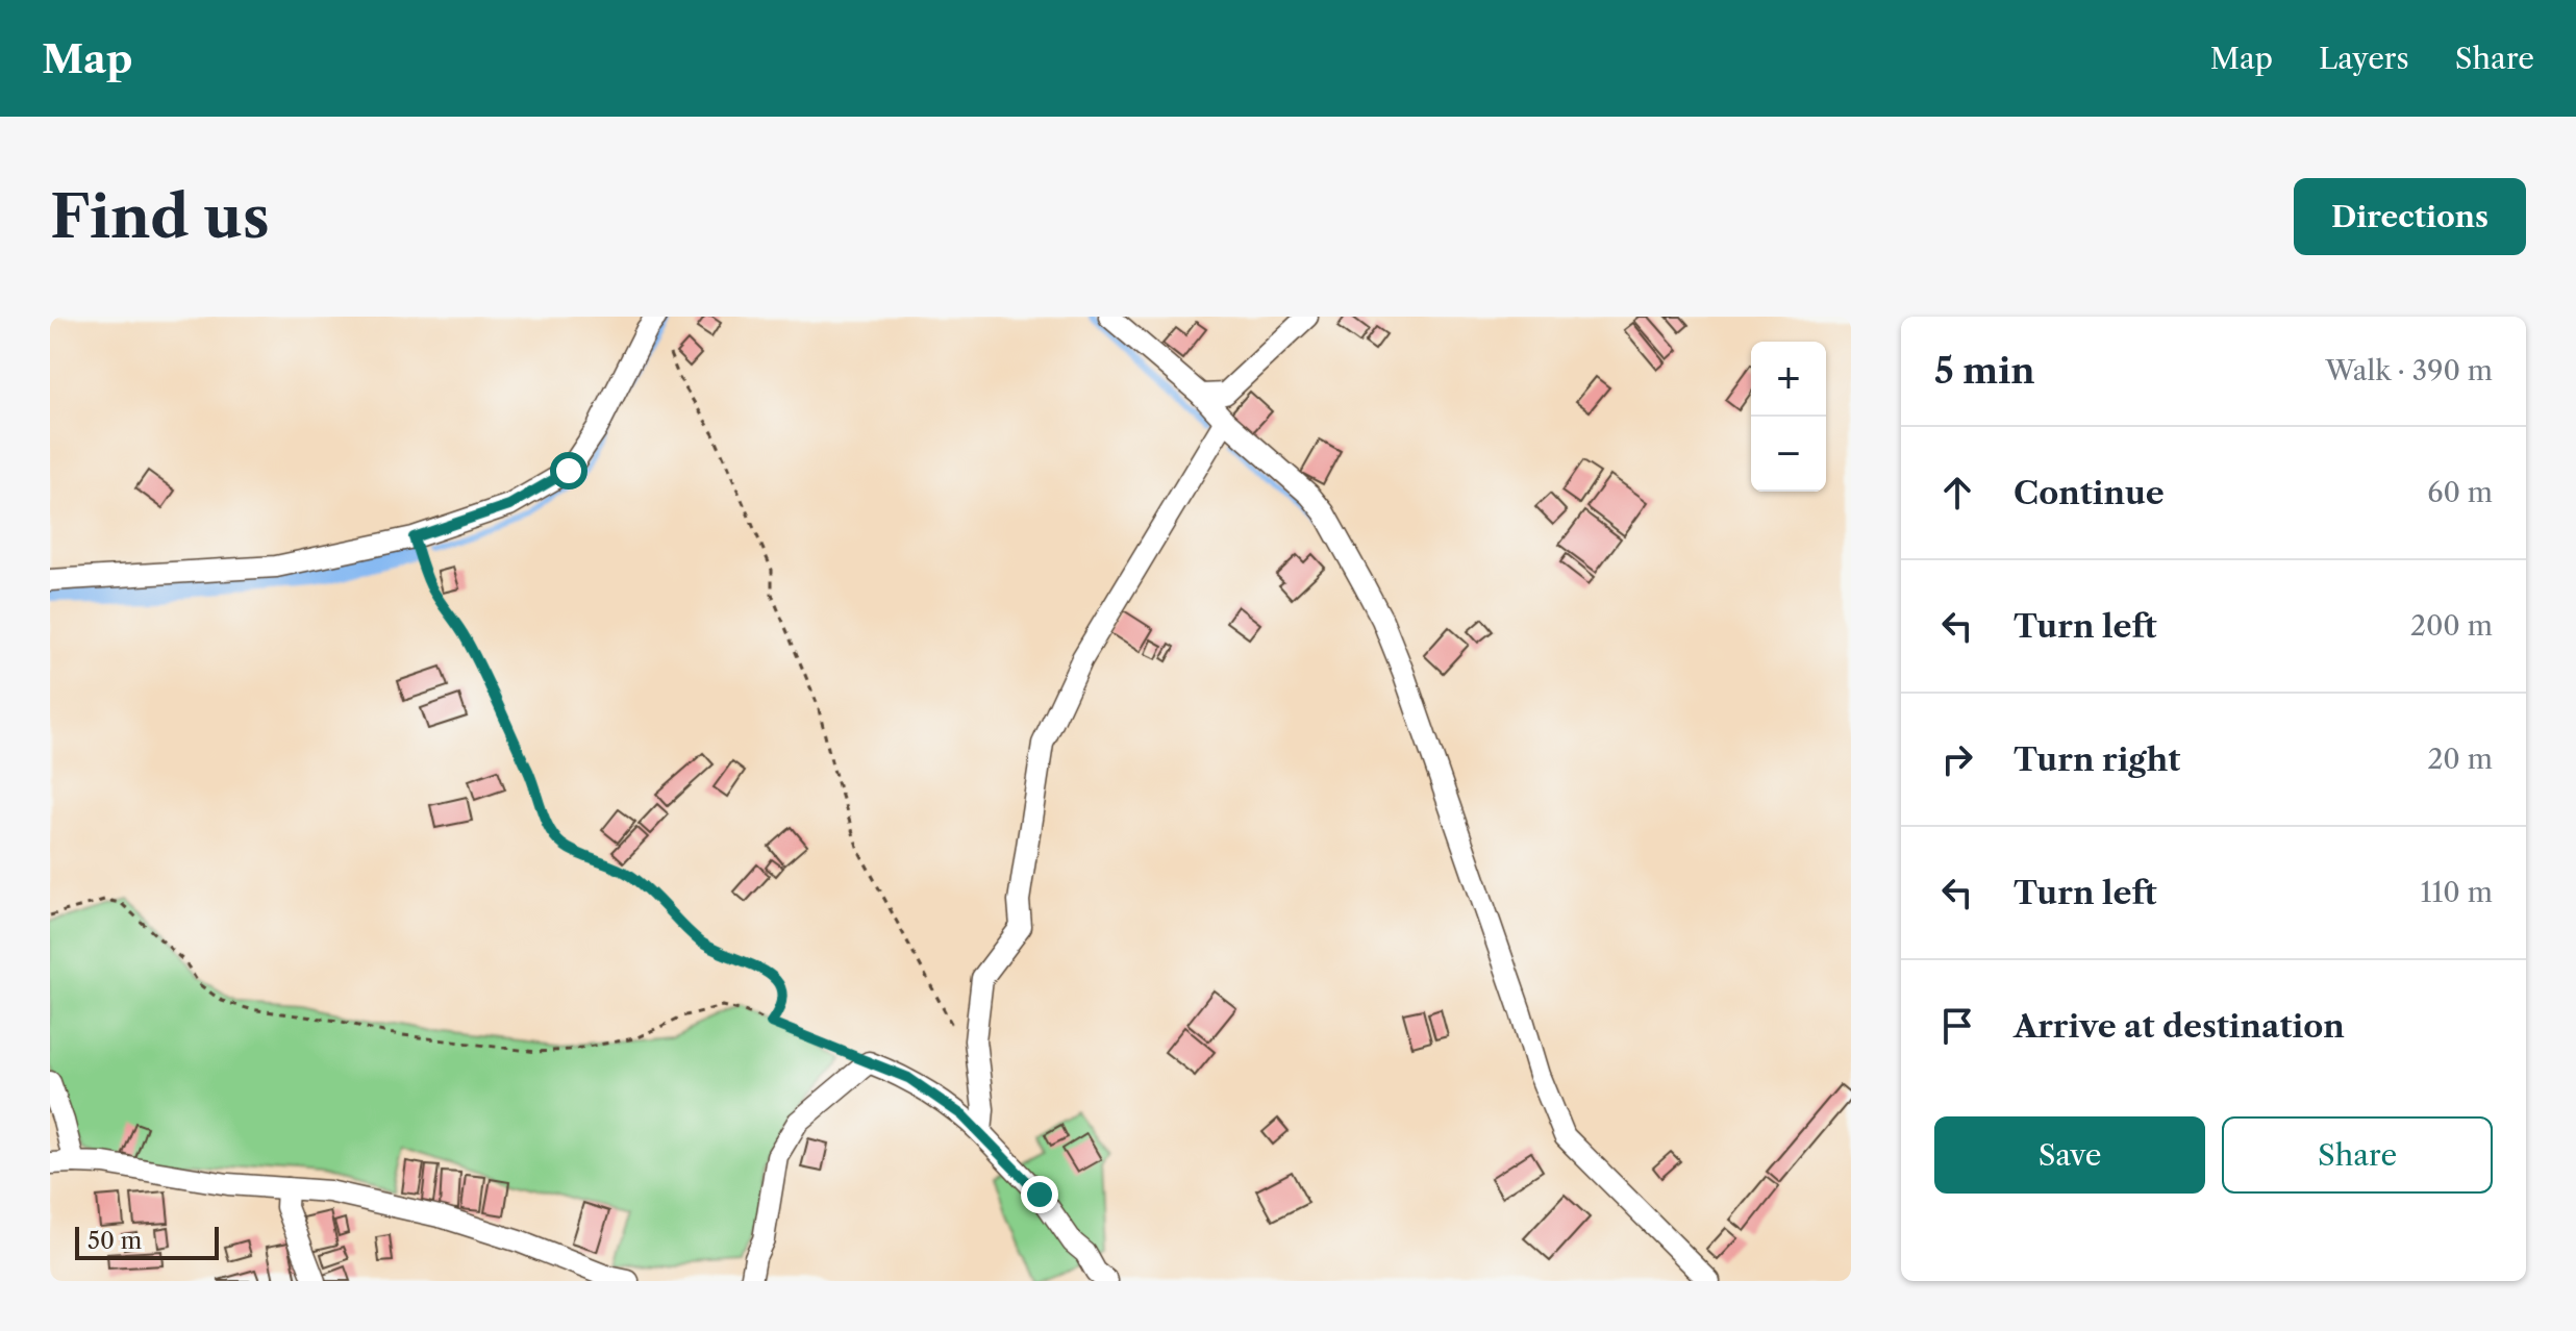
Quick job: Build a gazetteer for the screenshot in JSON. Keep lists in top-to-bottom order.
{
  "scale_bar": "50 m",
  "page": {
    "header": "Map",
    "nav": ["Map", "Layers", "Share"],
    "buttons": [
      "Directions",
      ["Save", "Share"]
    ],
    "title": "Find us",
    "heading": ["5 min", "Walk · 390 m"],
    "map_buttons": ["+", "−"],
    "list": [
      ["Continue", "60 m"],
      ["Turn left", "200 m"],
      ["Turn right", "20 m"],
      ["Turn left", "110 m"],
      "Arrive at destination"
    ],
    "scale": "50 m"
  }
}
